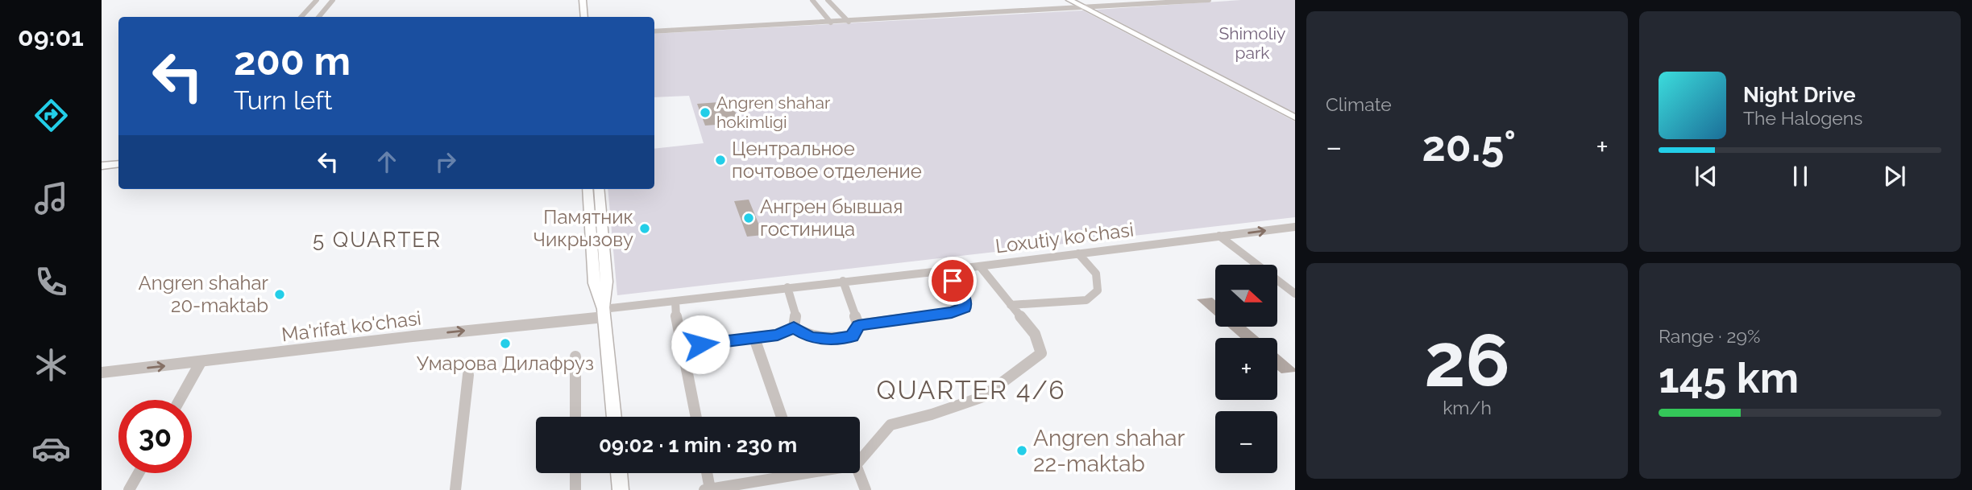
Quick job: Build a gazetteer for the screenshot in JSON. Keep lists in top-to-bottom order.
{
  "streets": {
    "street": ["Loxutiy ko'chasi", "Ma'rifat ko'chasi"]
  },
  "crossings": [
    ["Loxutiy ko'chasi", "Ma'rifat ko'chasi"]
  ],
  "one_way": ["Ma'rifat ko'chasi"],
  "districts": ["5 QUARTER", "QUARTER 4/6"],
  "parks": ["Shimoliy park"],
  "places": [
    "Angren shahar hokimligi",
    "Центральное почтовое отделение",
    "Ангрен бывшая гостиница",
    "Памятник Чикрызову",
    "Angren shahar 20-maktab",
    "Умарова Дилафруз",
    "Angren shahar 22-maktab"
  ],
  "north": "right",
  "page": {
    "tabs": "09:01",
    "tile": [
      "Climate",
      ["26", "km/h"],
      ["Range · 29%", "145 km"]
    ],
    "turn": ["200 m", "Turn left"],
    "song": ["Night Drive", "The Halogens"],
    "heat": ["−", "20.5°", "+"],
    "map_buttons": ["+", "−"],
    "limit": "30",
    "trip": "09:02 · 1 min · 230 m"
  }
}
